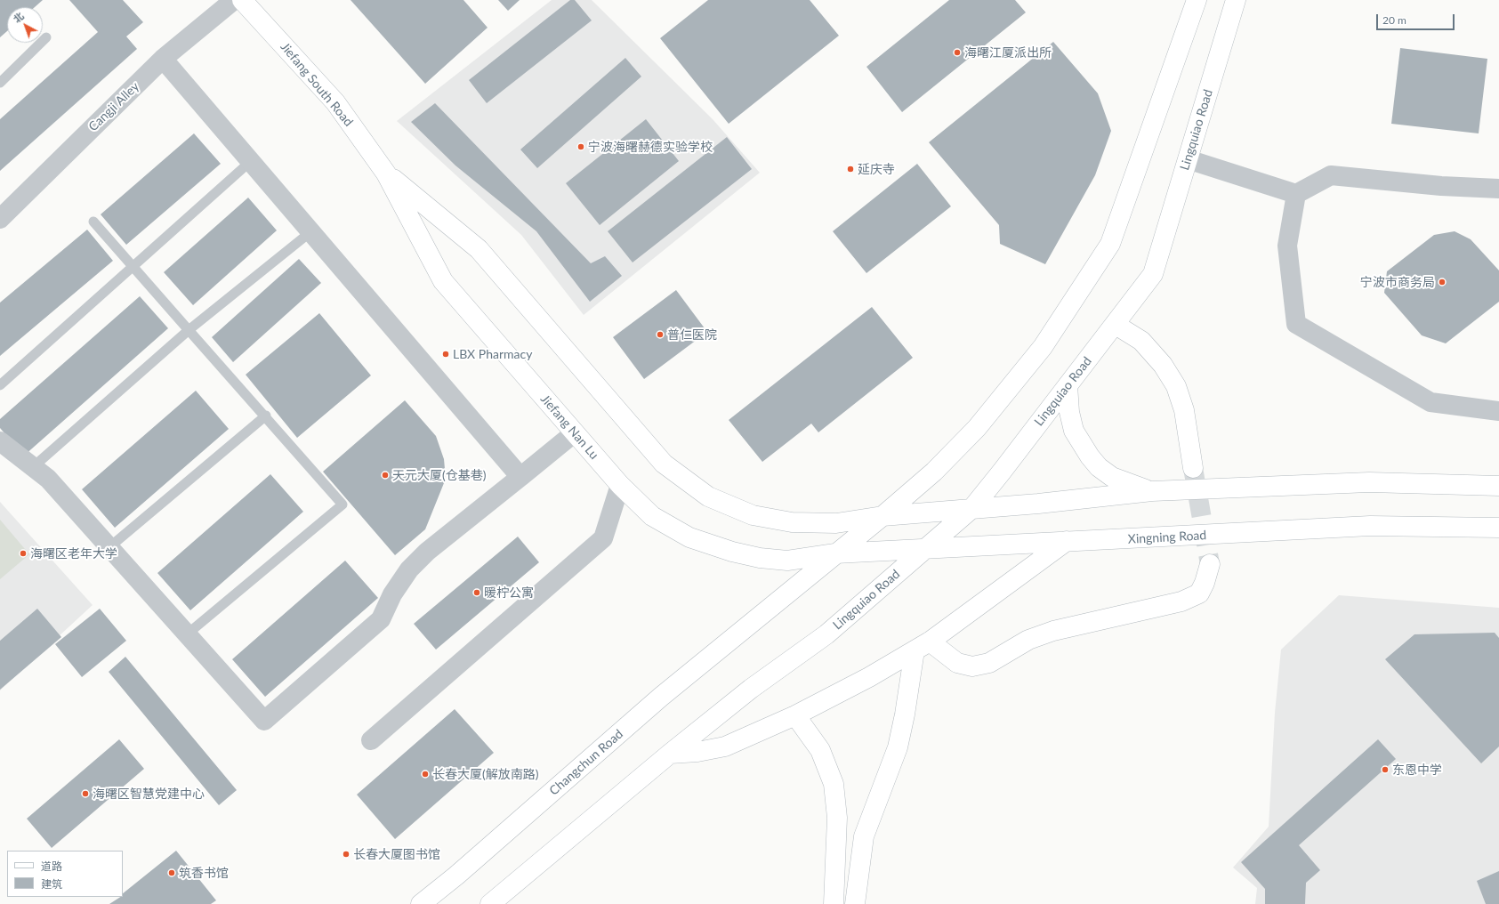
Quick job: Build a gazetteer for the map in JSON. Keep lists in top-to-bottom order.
{
  "streets": {
    "main road": [
      "Jiefang South Road",
      "Lingquiao Road",
      "Jiefang Nan Lu",
      "Xingning Road",
      "Changchun Road"
    ],
    "street": ["Cangji Alley"]
  },
  "crossings": [
    ["Jiefang South Road", "Jiefang Nan Lu"],
    ["Lingquiao Road", "Xingning Road"],
    ["Jiefang Nan Lu", "Xingning Road"],
    ["Jiefang Nan Lu", "Changchun Road"],
    ["Xingning Road", "Changchun Road"]
  ],
  "places": [
    "海曙江厦派出所",
    "宁波海曙赫德实验学校",
    "延庆寺",
    "宁波市商务局",
    "普仁医院",
    "LBX Pharmacy",
    "天元大厦(仓基巷)",
    "海曙区老年大学",
    "暖柠公寓",
    "东恩中学",
    "长春大厦(解放南路)",
    "海曙区智慧党建中心",
    "长春大厦图书馆",
    "筑香书馆"
  ],
  "legend": ["道路", "建筑"],
  "scale_bar": "20 m",
  "north": "top left"
}
